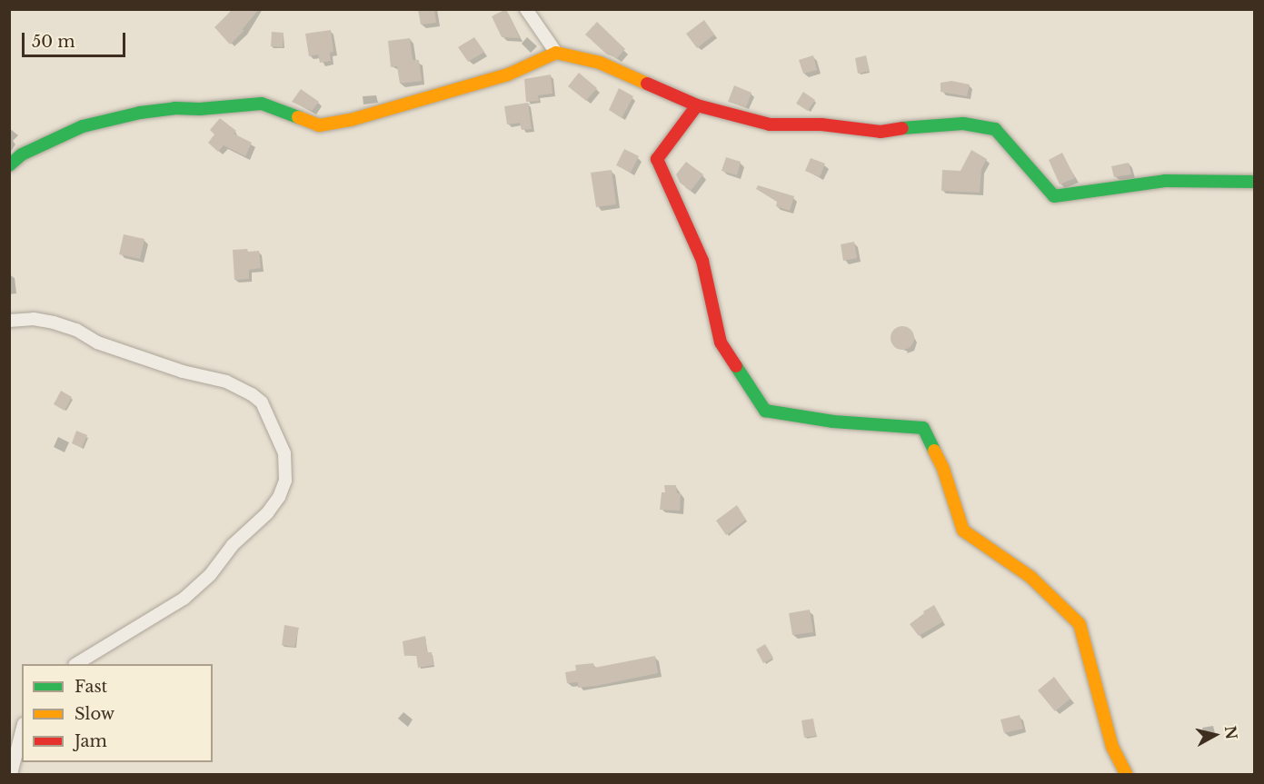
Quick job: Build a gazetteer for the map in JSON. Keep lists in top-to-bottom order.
{
  "legend": ["Fast", "Slow", "Jam"],
  "scale_bar": "50 m",
  "north": "right"
}
